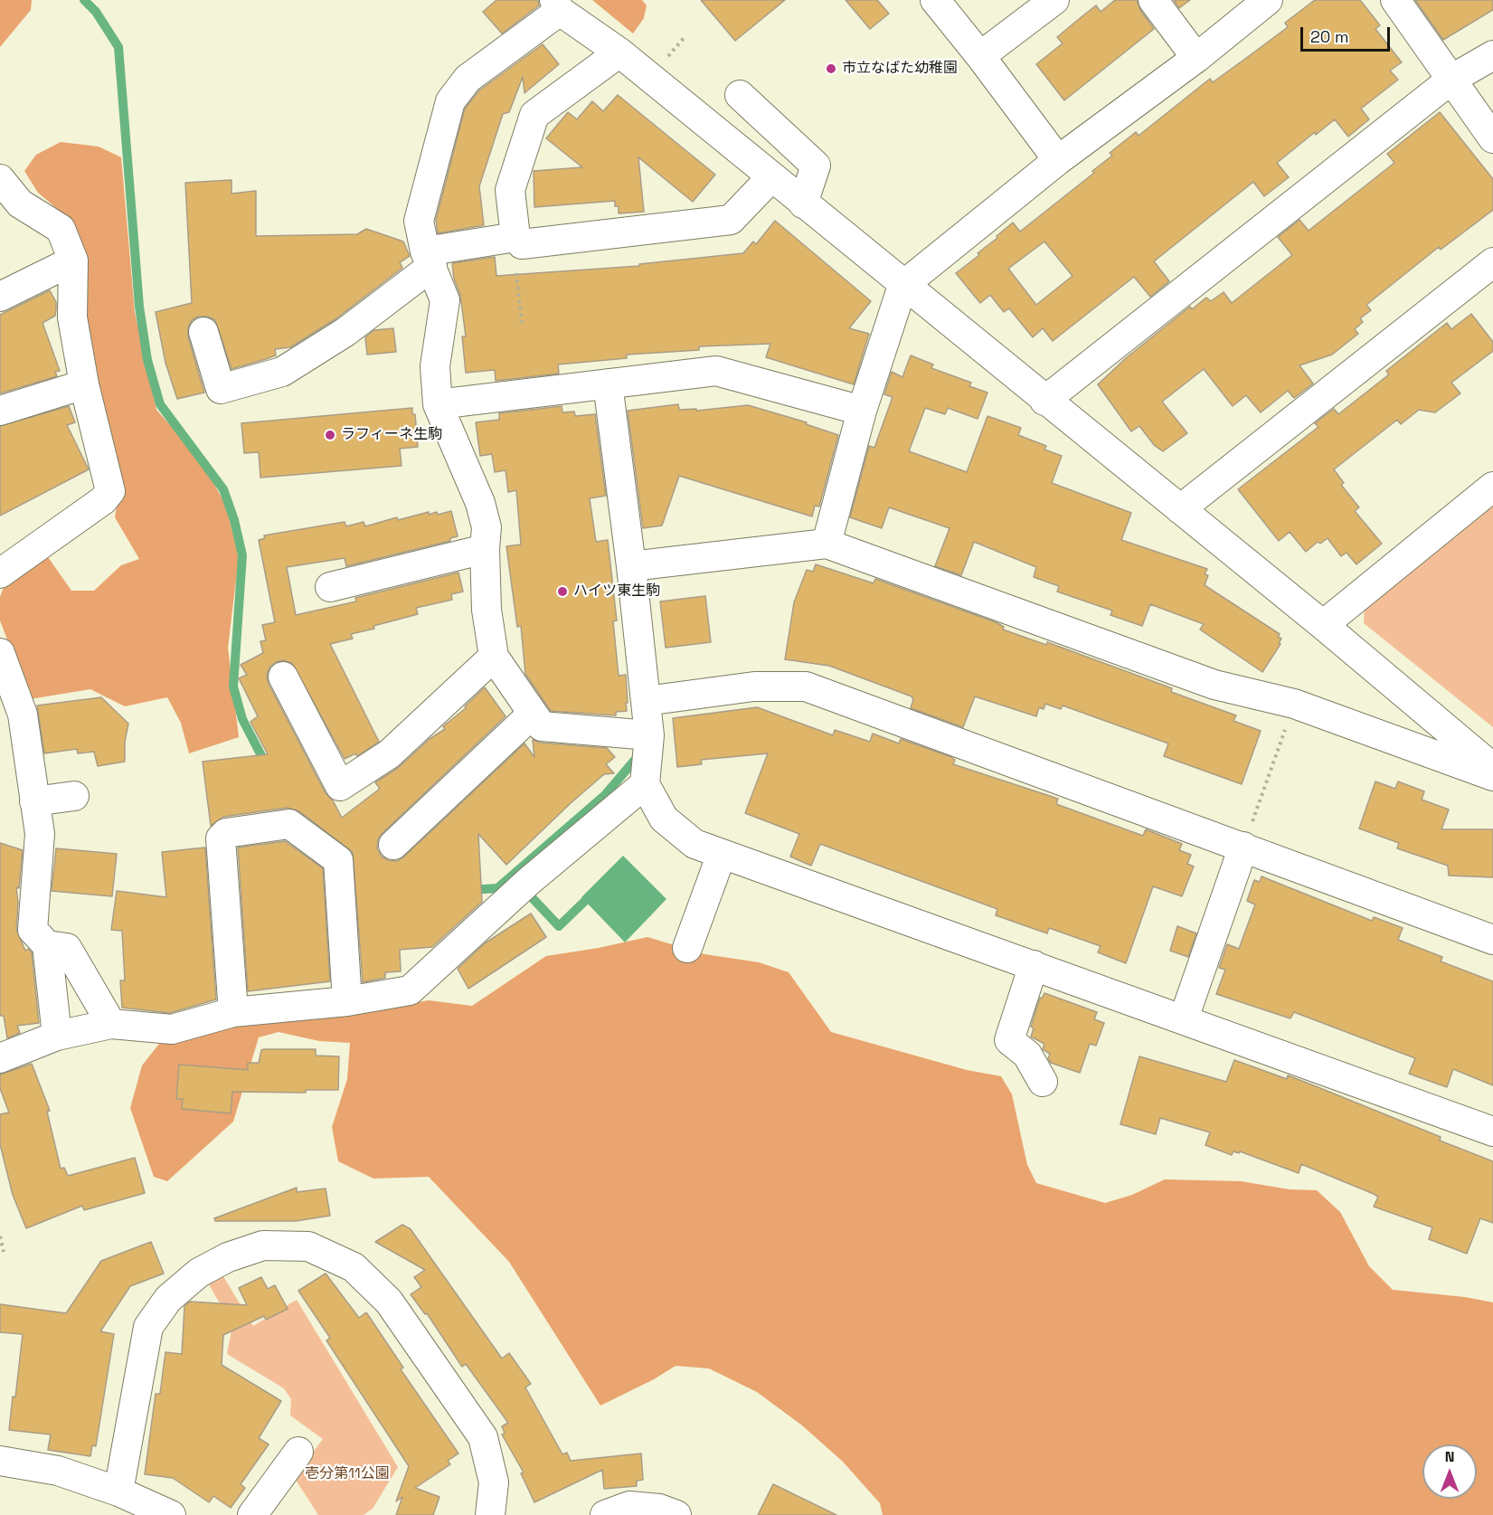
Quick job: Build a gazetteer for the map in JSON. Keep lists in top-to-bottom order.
{
  "parks": ["壱分第11公園"],
  "places": ["市立なばた幼稚園", "ラフィーネ生駒", "ハイツ東生駒"],
  "scale_bar": "20 m",
  "north": "top"
}
